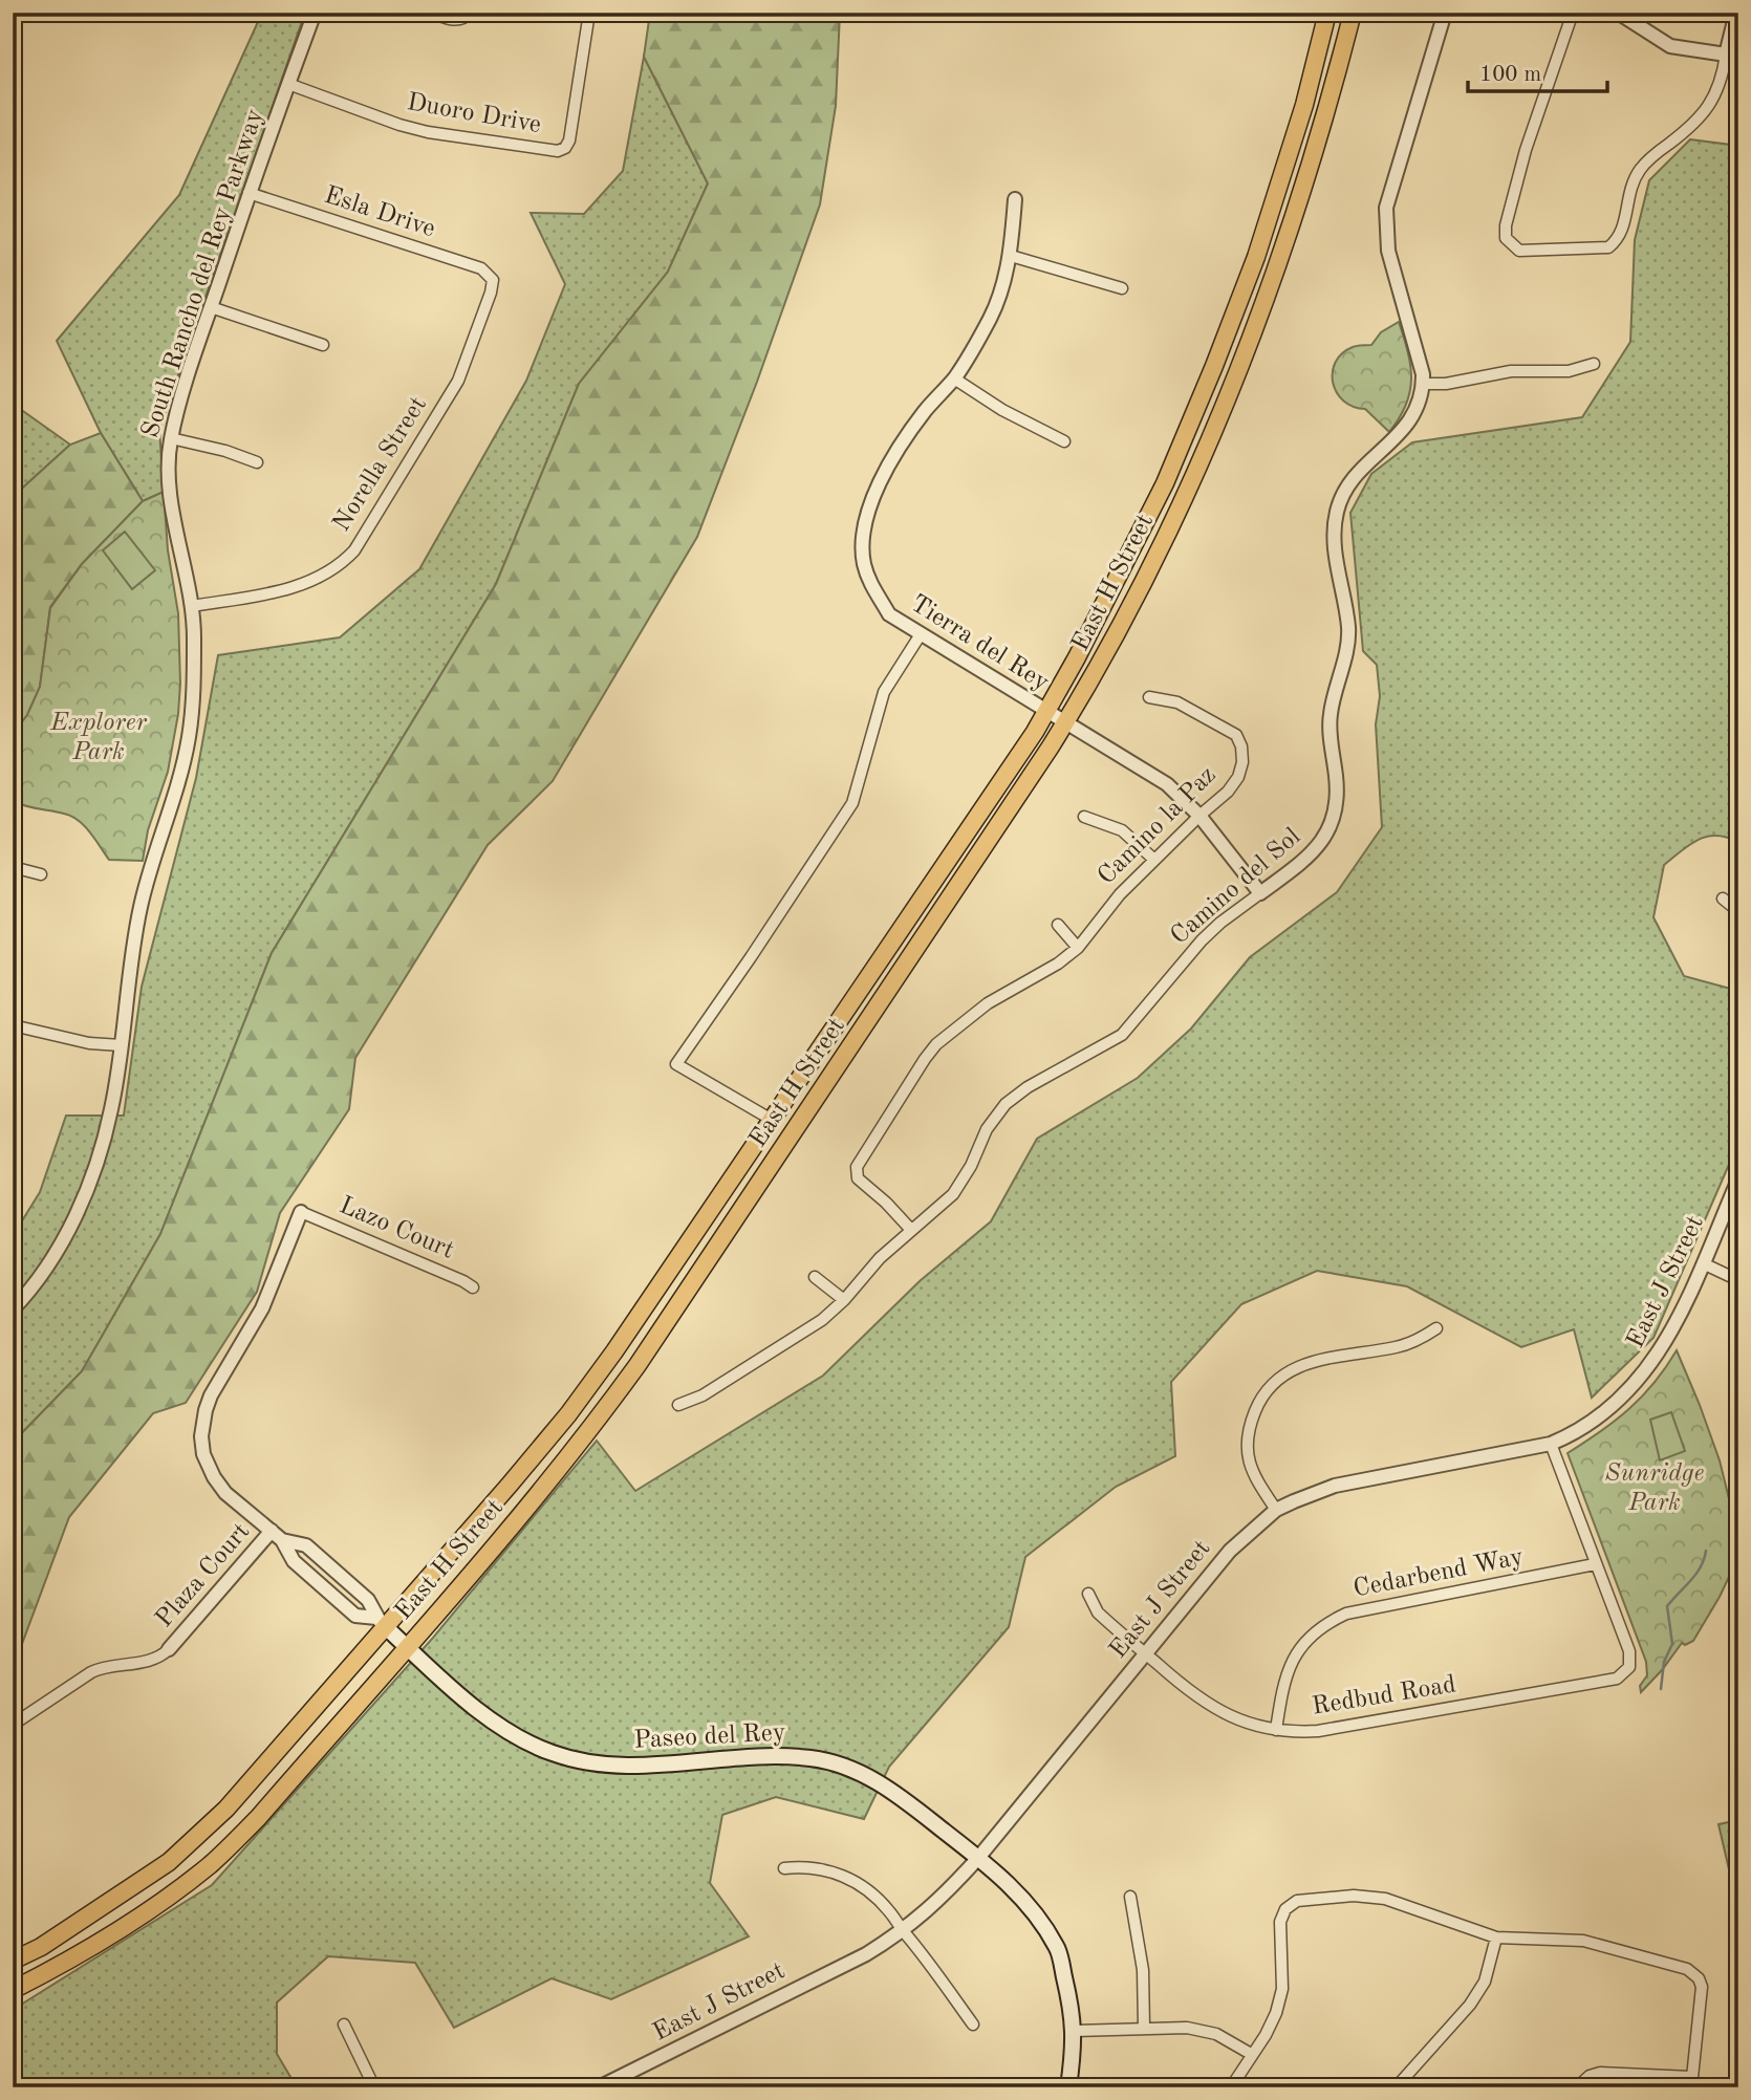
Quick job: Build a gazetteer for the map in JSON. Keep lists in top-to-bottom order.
{
  "streets": {
    "main road": ["East H Street", "Paseo del Rey"],
    "street": [
      "Duoro Drive",
      "Esla Drive",
      "South Rancho del Rey Parkway",
      "Norella Street",
      "Tierra del Rey",
      "Camino la Paz",
      "Camino del Sol",
      "Lazo Court",
      "East J Street",
      "Cedarbend Way",
      "Plaza Court",
      "Redbud Road"
    ]
  },
  "crossings": [
    ["Duoro Drive", "South Rancho del Rey Parkway"],
    ["Esla Drive", "South Rancho del Rey Parkway"],
    ["Esla Drive", "Norella Street"],
    ["South Rancho del Rey Parkway", "Norella Street"],
    ["East H Street", "Tierra del Rey"],
    ["East H Street", "Paseo del Rey"],
    ["Tierra del Rey", "Camino la Paz"],
    ["Tierra del Rey", "Camino del Sol"],
    ["Camino la Paz", "Camino del Sol"],
    ["Lazo Court", "Paseo del Rey"],
    ["East J Street", "Redbud Road"],
    ["East J Street", "Paseo del Rey"],
    ["Cedarbend Way", "Redbud Road"],
    ["Plaza Court", "Paseo del Rey"]
  ],
  "parks": ["Explorer Park", "Sunridge Park"],
  "scale_bar": "100 m"
}
